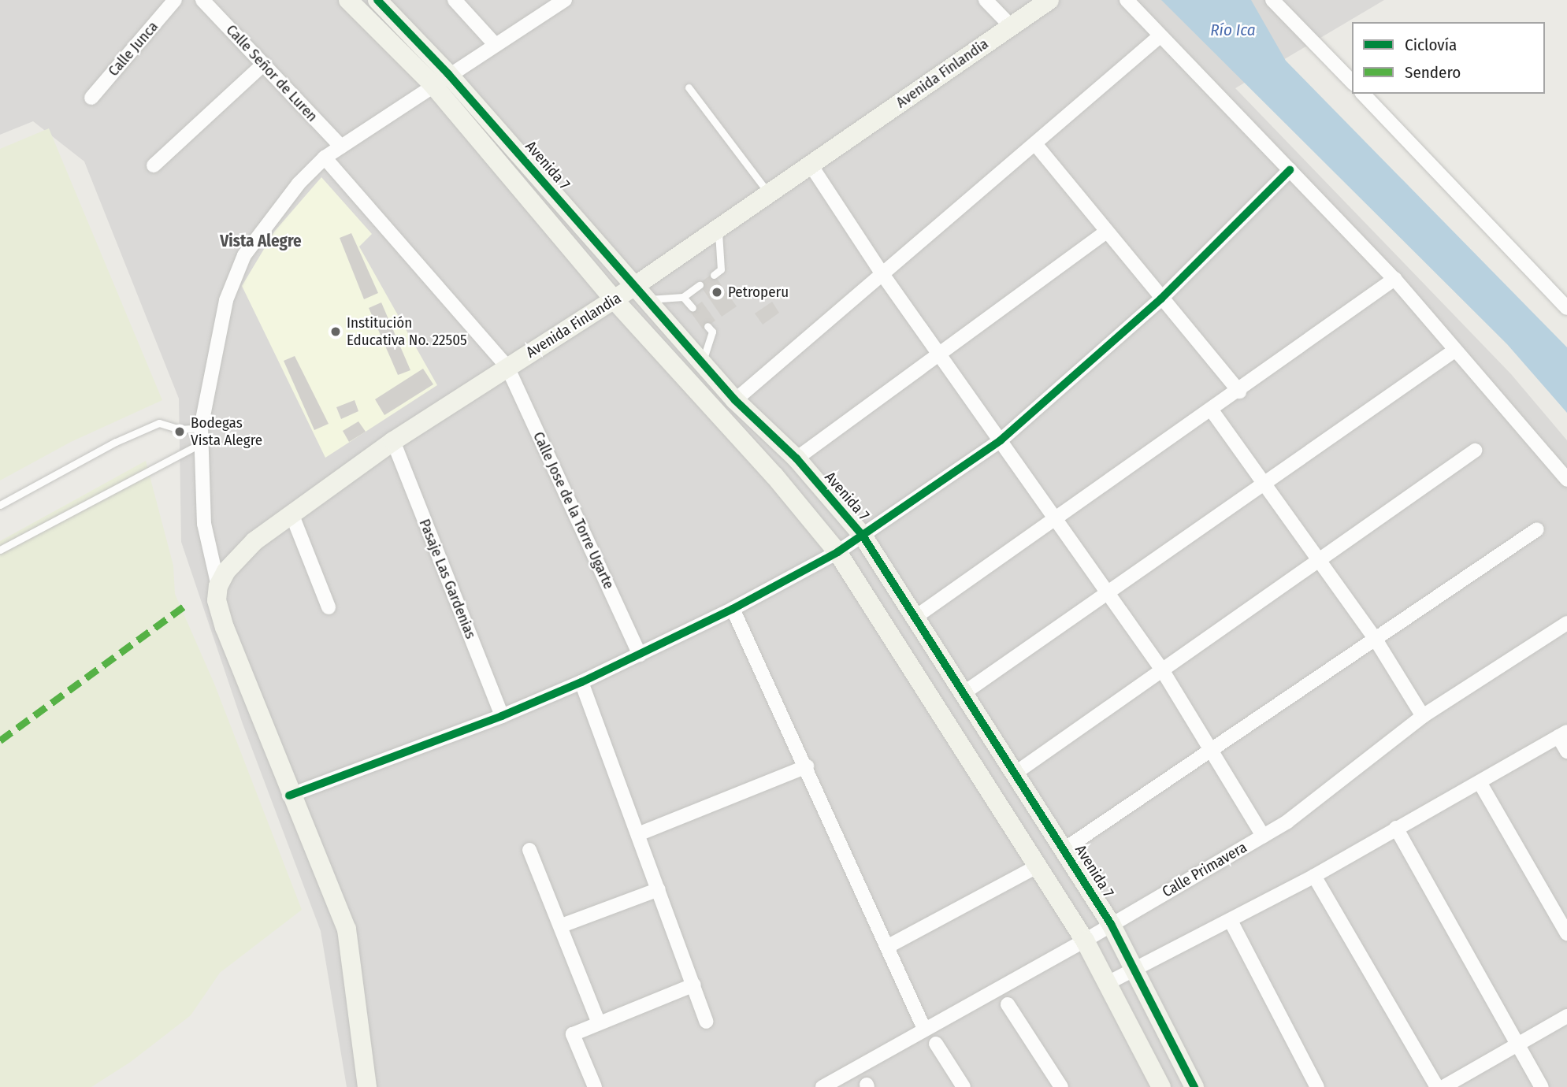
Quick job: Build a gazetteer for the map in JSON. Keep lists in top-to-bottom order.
{
  "streets": {
    "street": [
      "Calle Junca",
      "Calle Señor de Luren",
      "Avenida Finlandia",
      "Avenida 7",
      "Calle Jose de la Torre Ugarte",
      "Pasaje Las Gardenias",
      "Calle Primavera"
    ]
  },
  "crossings": [
    ["Avenida Finlandia", "Avenida 7"],
    ["Avenida Finlandia", "Calle Jose de la Torre Ugarte"],
    ["Avenida Finlandia", "Pasaje Las Gardenias"],
    ["Avenida 7", "Calle Primavera"]
  ],
  "districts": ["Vista Alegre"],
  "water": ["Río Ica"],
  "places": ["Petroperu", "Institución Educativa No. 22505", "Bodegas Vista Alegre"],
  "legend": ["Ciclovía", "Sendero"]
}
